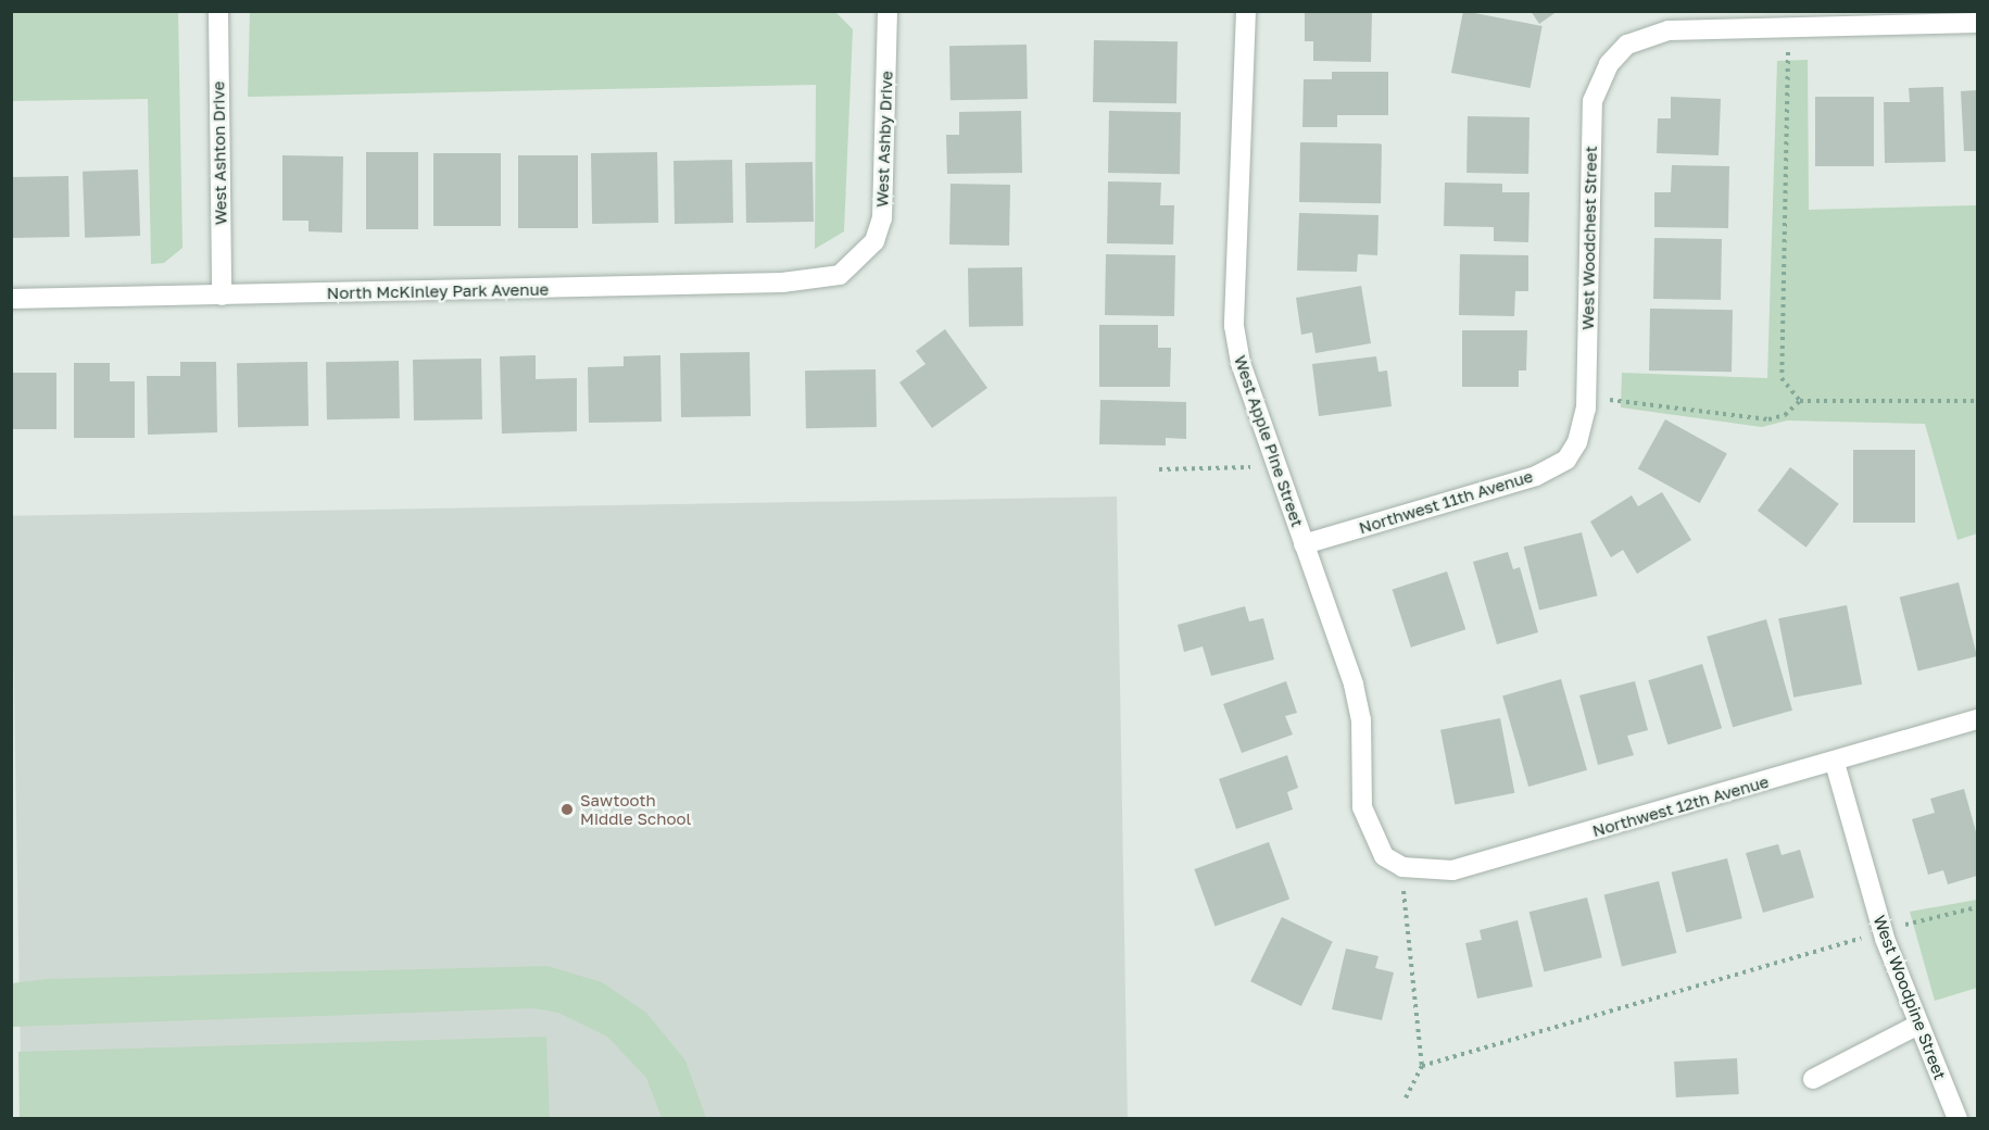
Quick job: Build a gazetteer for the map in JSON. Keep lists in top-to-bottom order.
{
  "streets": {
    "street": [
      "West Ashby Drive",
      "West Ashton Drive",
      "West Woodchest Street",
      "North McKinley Park Avenue",
      "West Apple Pine Street",
      "Northwest 11th Avenue",
      "Northwest 12th Avenue",
      "West Woodpine Street"
    ]
  },
  "crossings": [
    ["West Ashby Drive", "North McKinley Park Avenue"],
    ["West Ashton Drive", "North McKinley Park Avenue"],
    ["West Woodchest Street", "Northwest 11th Avenue"],
    ["West Apple Pine Street", "Northwest 11th Avenue"],
    ["West Apple Pine Street", "Northwest 12th Avenue"],
    ["Northwest 12th Avenue", "West Woodpine Street"]
  ],
  "places": ["Sawtooth Middle School"]
}
